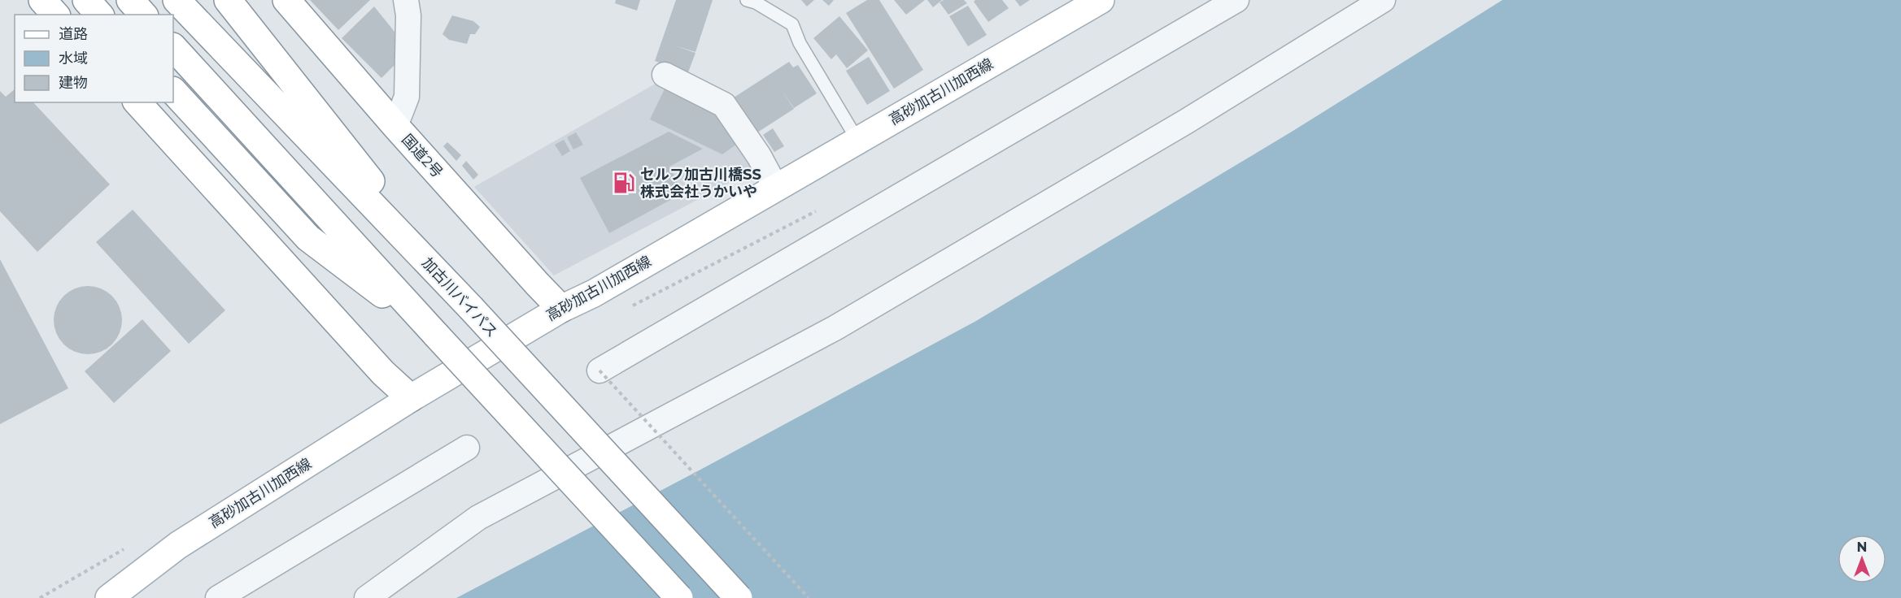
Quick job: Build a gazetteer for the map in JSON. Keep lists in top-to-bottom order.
{
  "streets": {
    "main road": ["高砂加古川加西線", "国道2号", "加古川バイパス"]
  },
  "crossings": [
    ["高砂加古川加西線", "国道2号"]
  ],
  "places": {
    "fuel station": ["セルフ加古川橋SS 株式会社うかいや"]
  },
  "legend": ["道路", "水域", "建物"],
  "north": "top"
}
